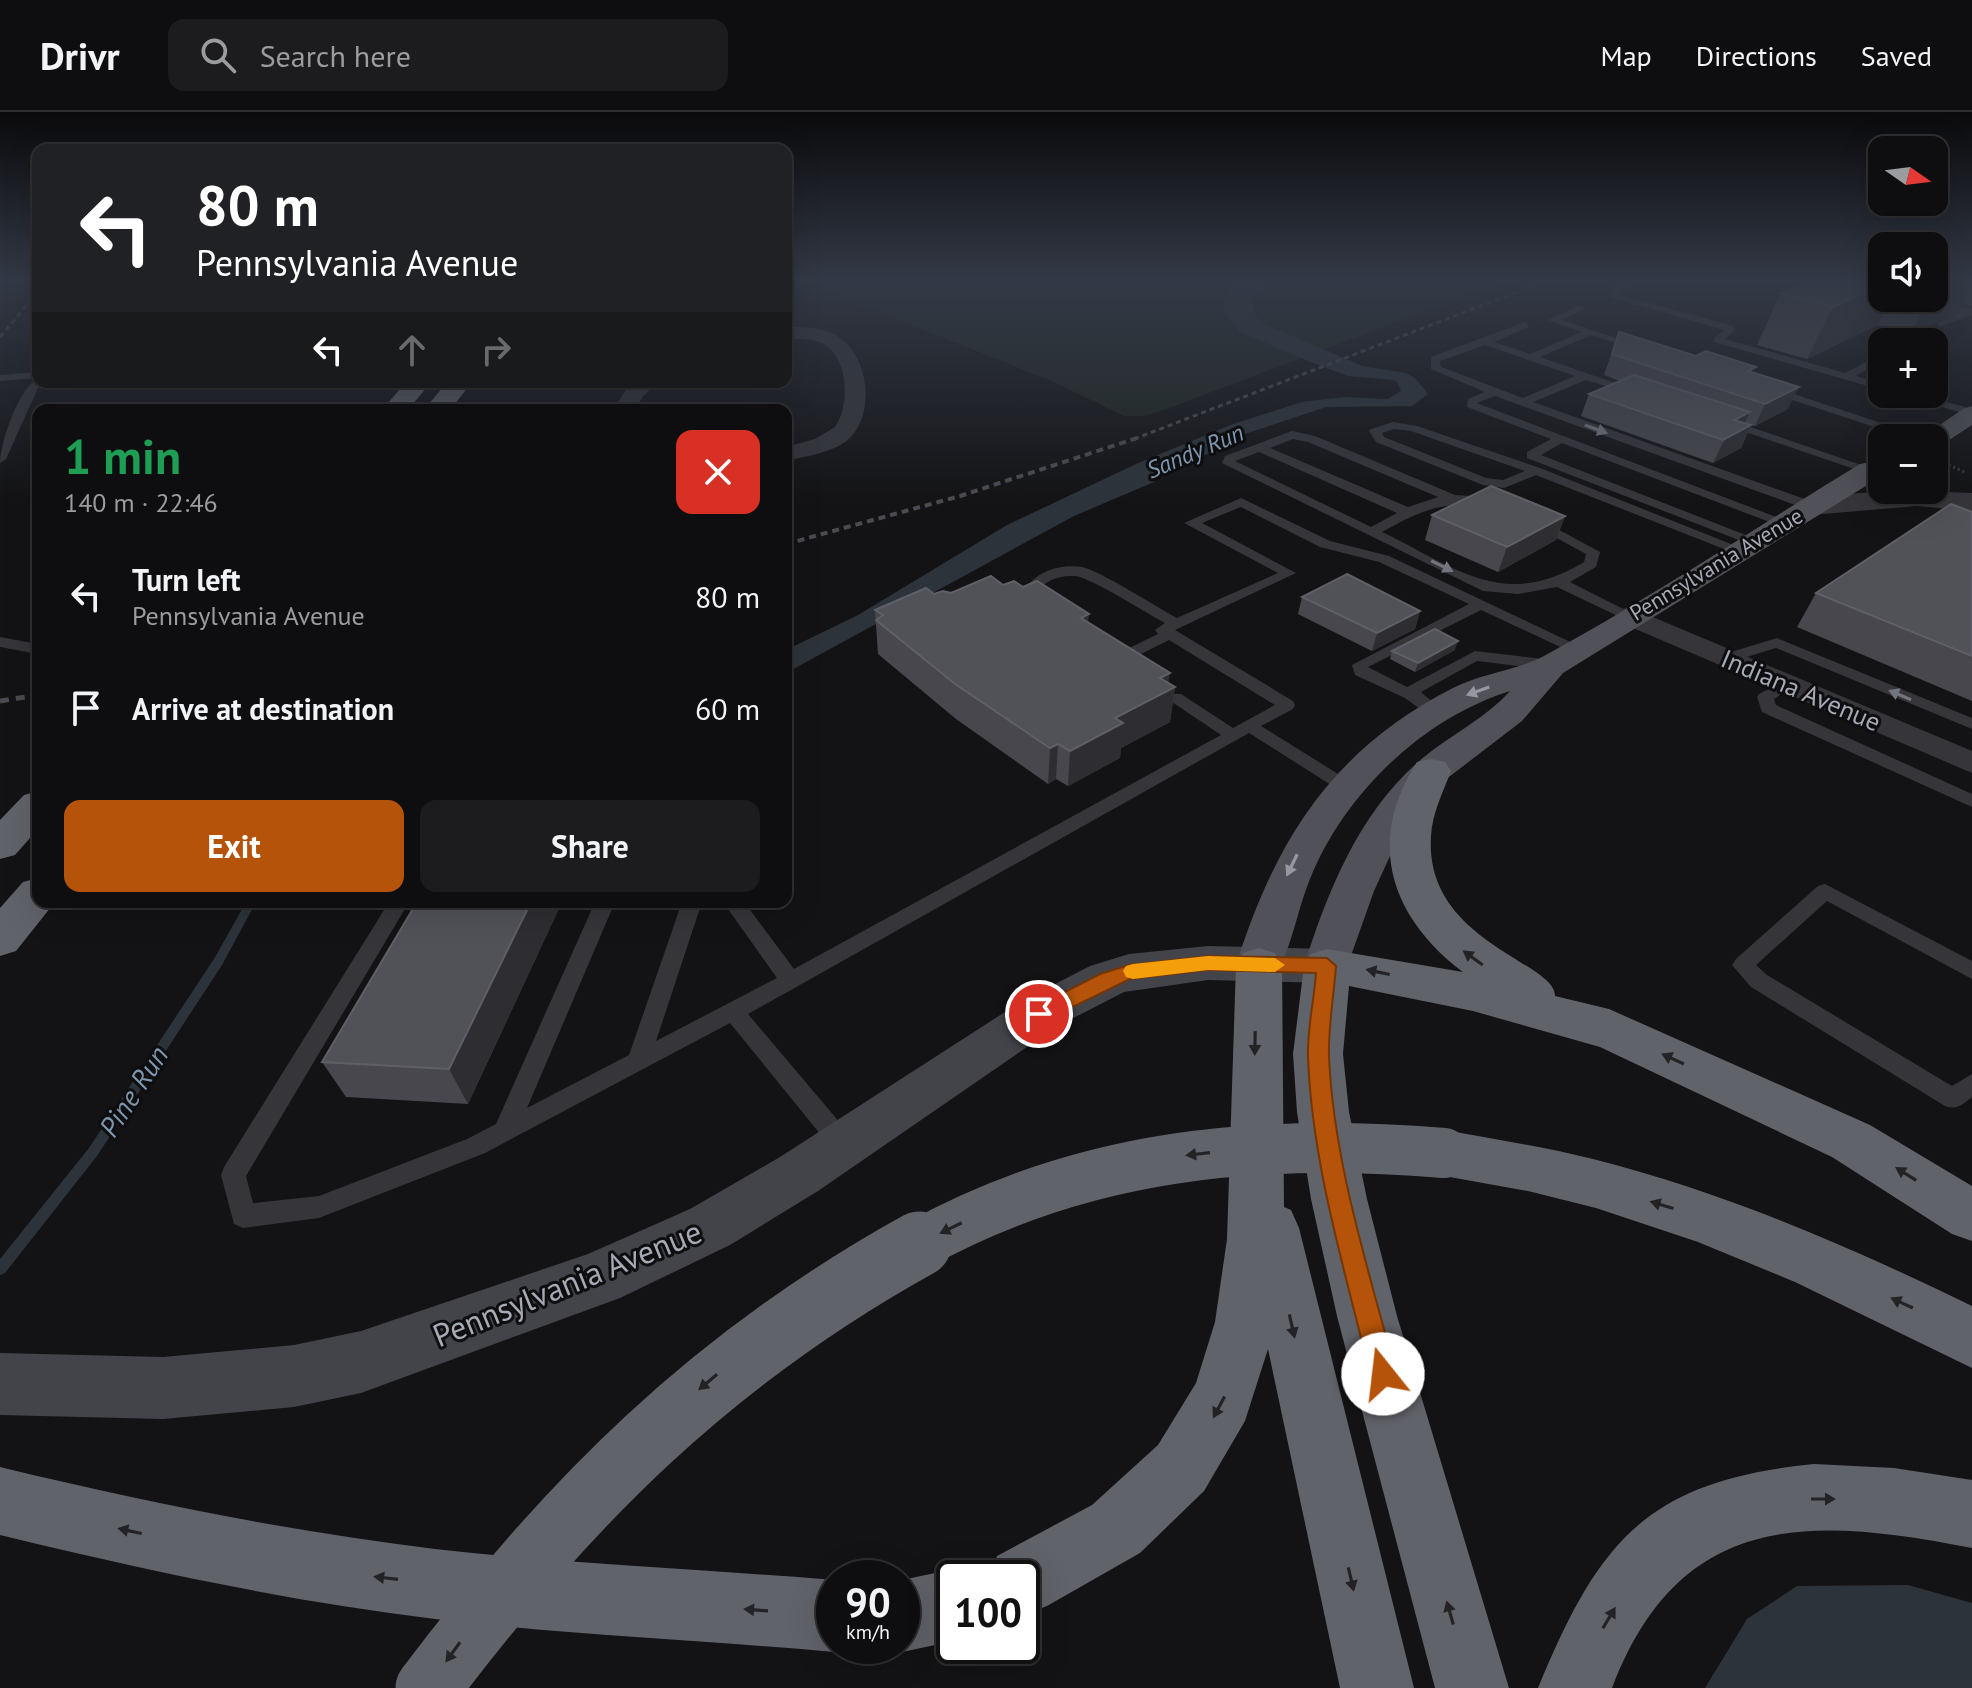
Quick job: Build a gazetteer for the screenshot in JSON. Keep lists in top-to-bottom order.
{
  "streets": {
    "main road": ["Pennsylvania Avenue"],
    "street": ["Indiana Avenue"]
  },
  "crossings": [
    ["Pennsylvania Avenue", "Indiana Avenue"]
  ],
  "water": ["Sandy Run", "Pine Run"],
  "north": "right",
  "page": {
    "header": "Drivr",
    "search": "Search here",
    "nav": ["Map", "Directions", "Saved"],
    "map_buttons": ["+", "−"],
    "turn": ["80 m", "Pennsylvania Avenue"],
    "heading": ["1 min", "140 m · 22:46"],
    "list": [
      {
        "name": "Turn left",
        "note": "Pennsylvania Avenue",
        "value": "80 m"
      },
      {
        "name": "Arrive at destination",
        "value": "60 m"
      }
    ],
    "buttons": ["Exit", "Share"],
    "speed": "90 km/h",
    "limit": "100"
  }
}
